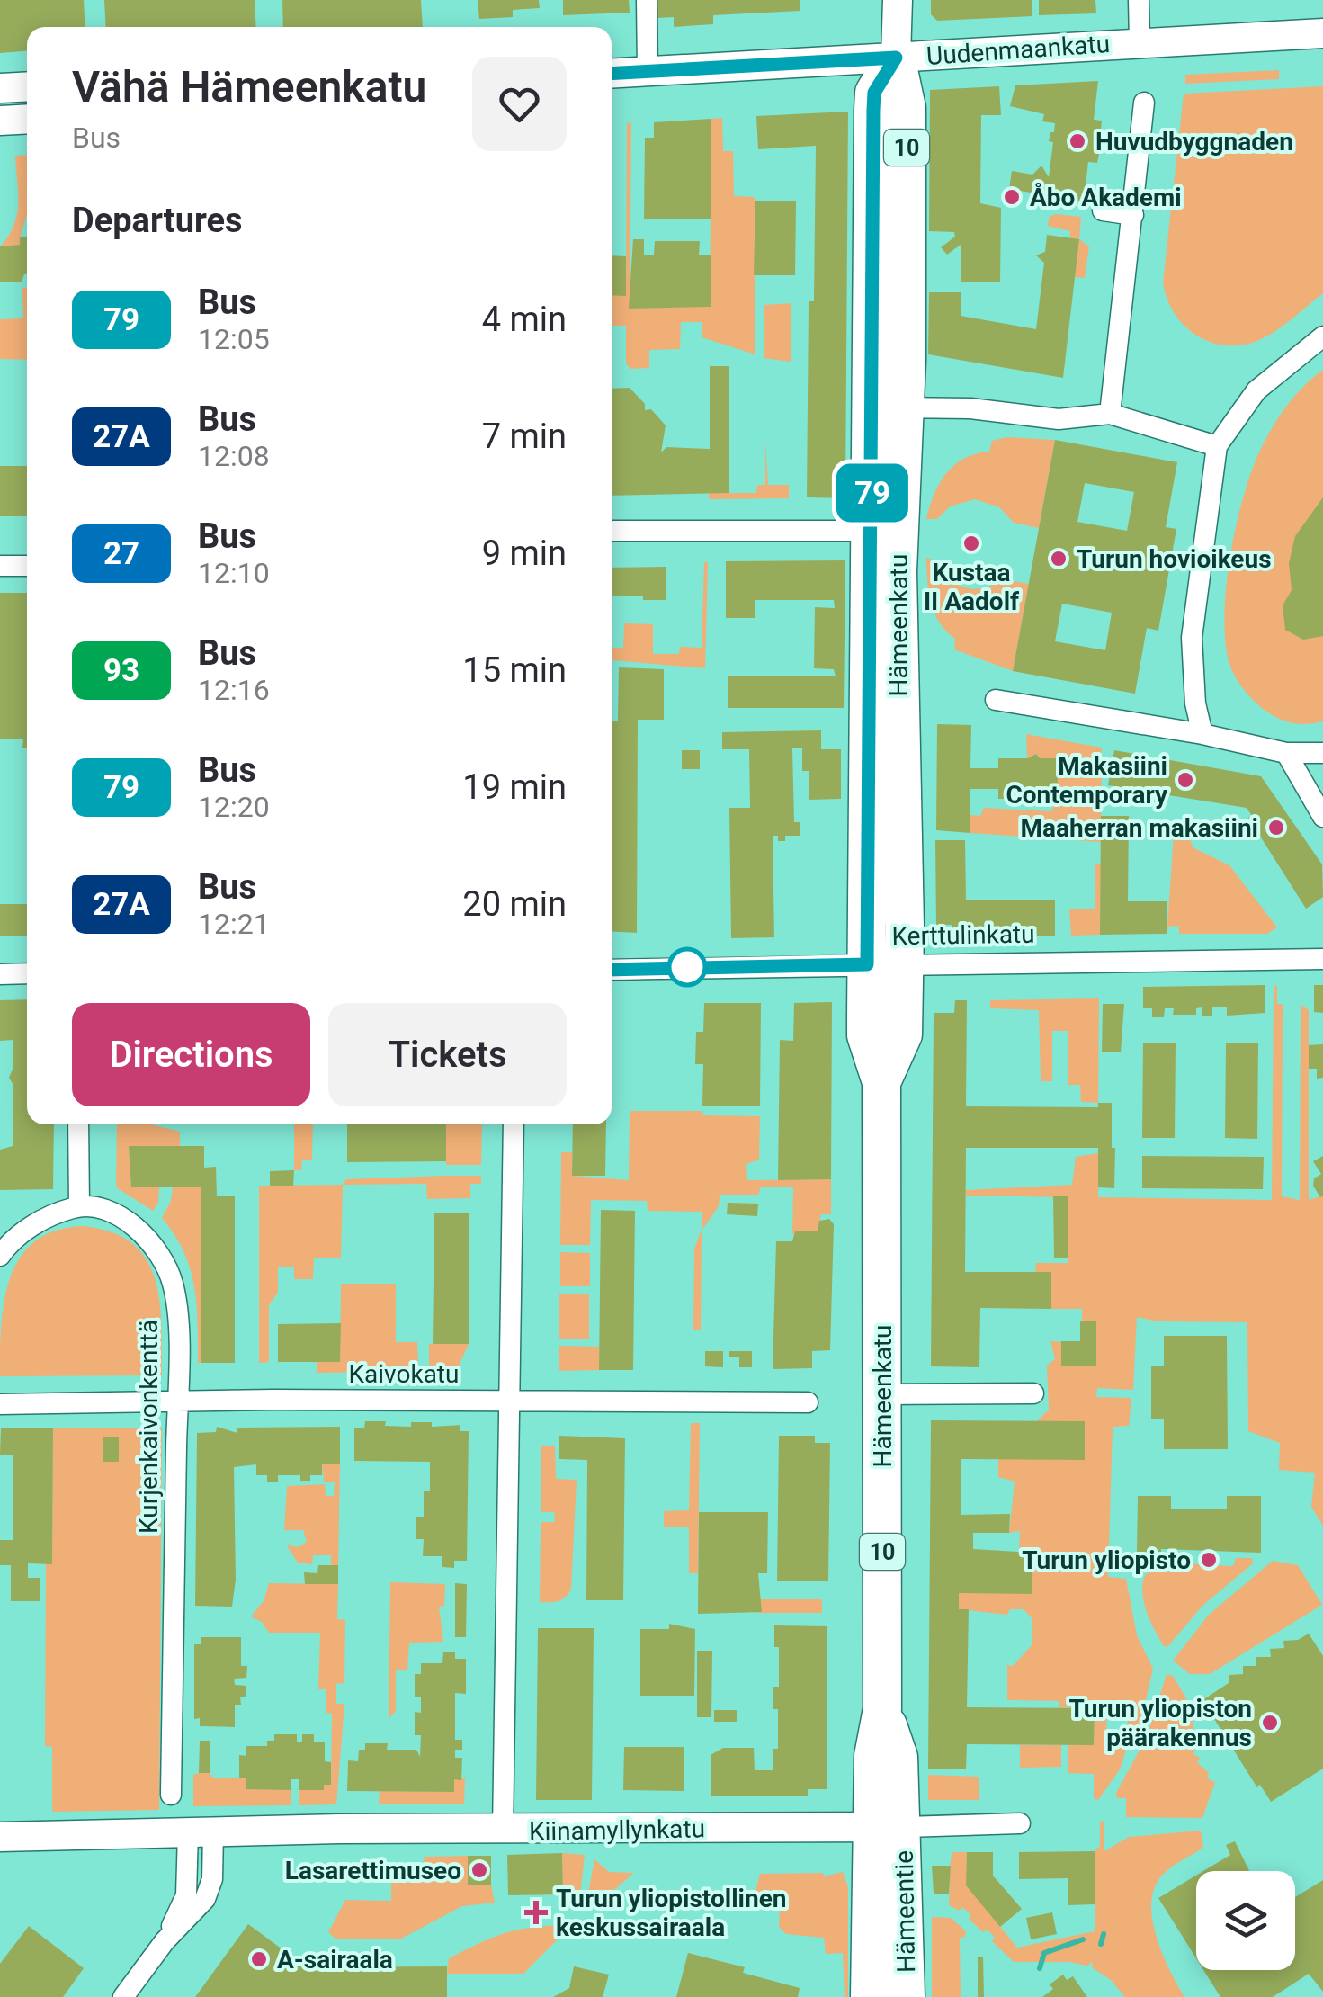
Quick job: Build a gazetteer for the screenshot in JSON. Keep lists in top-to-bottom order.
{
  "streets": {
    "highway": ["10", "Hämeenkatu", "Hämeentie"],
    "main road": ["Uudenmaankatu", "Kiinamyllynkatu"],
    "street": ["Kerttulinkatu", "Kaivokatu", "Kurjenkaivonkenttä"]
  },
  "crossings": [
    ["Uudenmaankatu", "Hämeenkatu"],
    ["Hämeenkatu", "Kerttulinkatu"],
    ["Hämeenkatu", "Kiinamyllynkatu"],
    ["Hämeenkatu", "Hämeentie"],
    ["Kaivokatu", "Kurjenkaivonkenttä"],
    ["Kiinamyllynkatu", "Hämeentie"]
  ],
  "places": {
    "other": [
      "Huvudbyggnaden",
      "Åbo Akademi",
      "Kustaa II Aadolf",
      "Turun hovioikeus",
      "Makasiini Contemporary",
      "Maaherran makasiini",
      "Turun yliopisto",
      "Turun yliopiston päärakennus",
      "Lasarettimuseo",
      "A-sairaala"
    ],
    "health": ["Turun yliopistollinen keskussairaala"]
  },
  "lines": ["bus line 79"],
  "page": {
    "on_map": "79",
    "heading": [
      ["Vähä Hämeenkatu", "Bus"],
      "Departures"
    ],
    "list": [
      {
        "mark": "79",
        "name": "Bus",
        "note": "12:05",
        "value": "4 min"
      },
      {
        "mark": "27A",
        "name": "Bus",
        "note": "12:08",
        "value": "7 min"
      },
      {
        "mark": "27",
        "name": "Bus",
        "note": "12:10",
        "value": "9 min"
      },
      {
        "mark": "93",
        "name": "Bus",
        "note": "12:16",
        "value": "15 min"
      },
      {
        "mark": "79",
        "name": "Bus",
        "note": "12:20",
        "value": "19 min"
      },
      {
        "mark": "27A",
        "name": "Bus",
        "note": "12:21",
        "value": "20 min"
      }
    ],
    "buttons": ["Directions", "Tickets"]
  }
}
